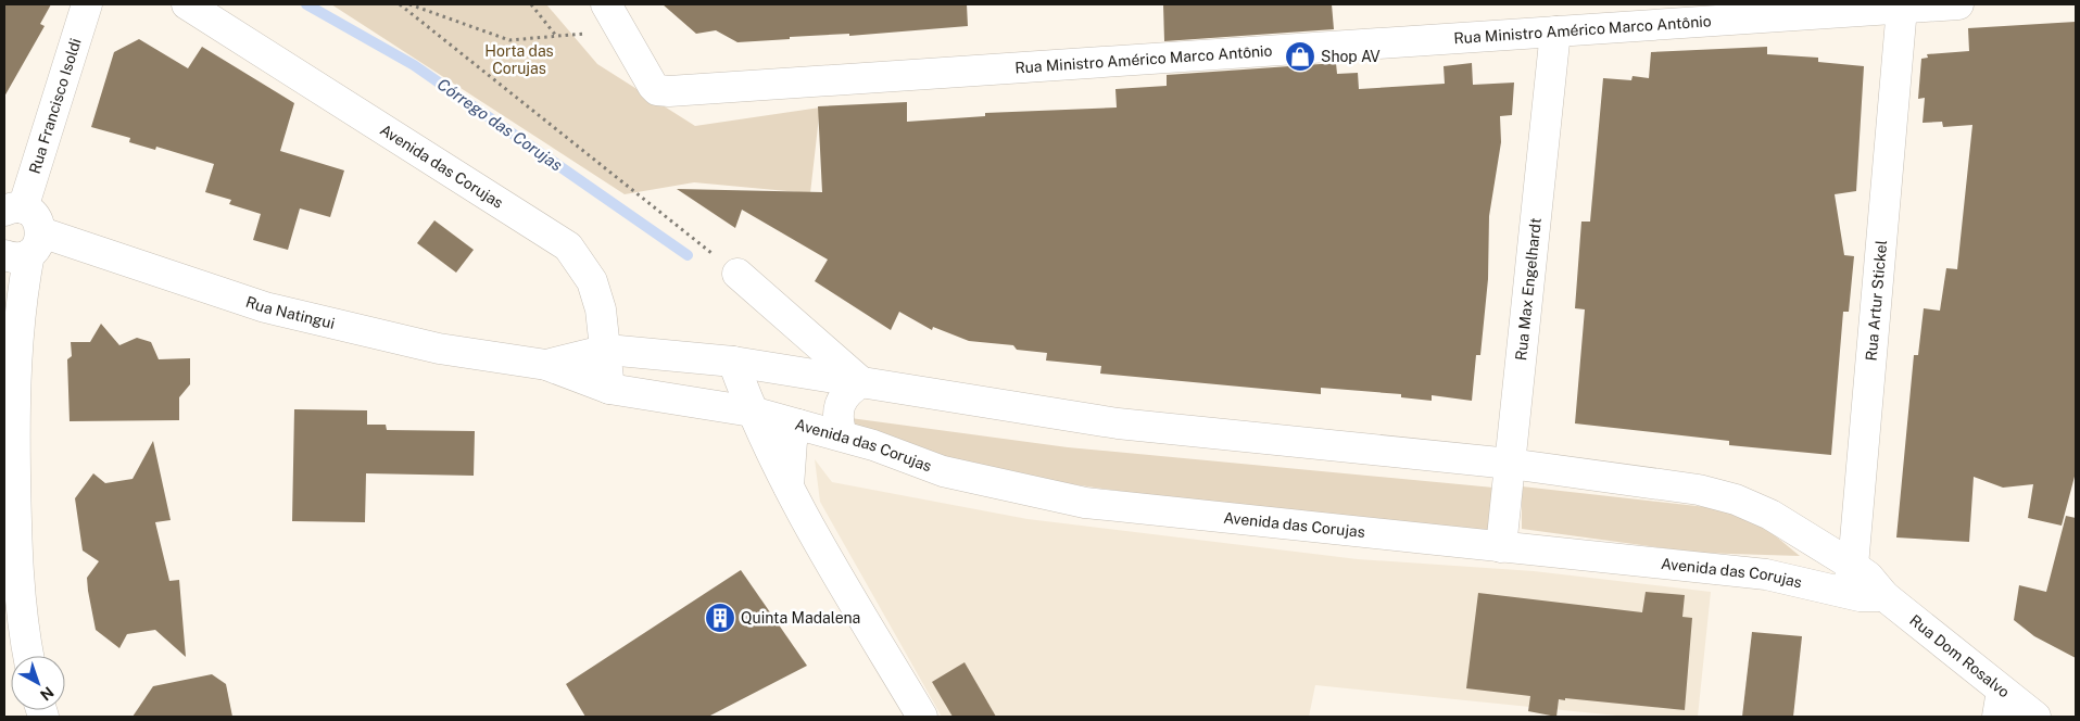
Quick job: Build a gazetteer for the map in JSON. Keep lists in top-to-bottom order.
{
  "streets": {
    "street": [
      "Rua Ministro Américo Marco Antônio",
      "Rua Francisco Isoldi",
      "Avenida das Corujas",
      "Rua Max Engelhardt",
      "Rua Artur Stickel",
      "Rua Natingui",
      "Rua Dom Rosalvo"
    ]
  },
  "crossings": [
    ["Rua Ministro Américo Marco Antônio", "Rua Max Engelhardt"],
    ["Rua Ministro Américo Marco Antônio", "Rua Artur Stickel"],
    ["Avenida das Corujas", "Rua Max Engelhardt"],
    ["Avenida das Corujas", "Rua Artur Stickel"],
    ["Avenida das Corujas", "Rua Natingui"],
    ["Avenida das Corujas", "Rua Dom Rosalvo"],
    ["Rua Artur Stickel", "Rua Dom Rosalvo"]
  ],
  "water": ["Córrego das Corujas"],
  "parks": ["Horta das Corujas"],
  "places": {
    "shop": ["Shop AV"],
    "building": ["Quinta Madalena"]
  },
  "north": "bottom right"
}
